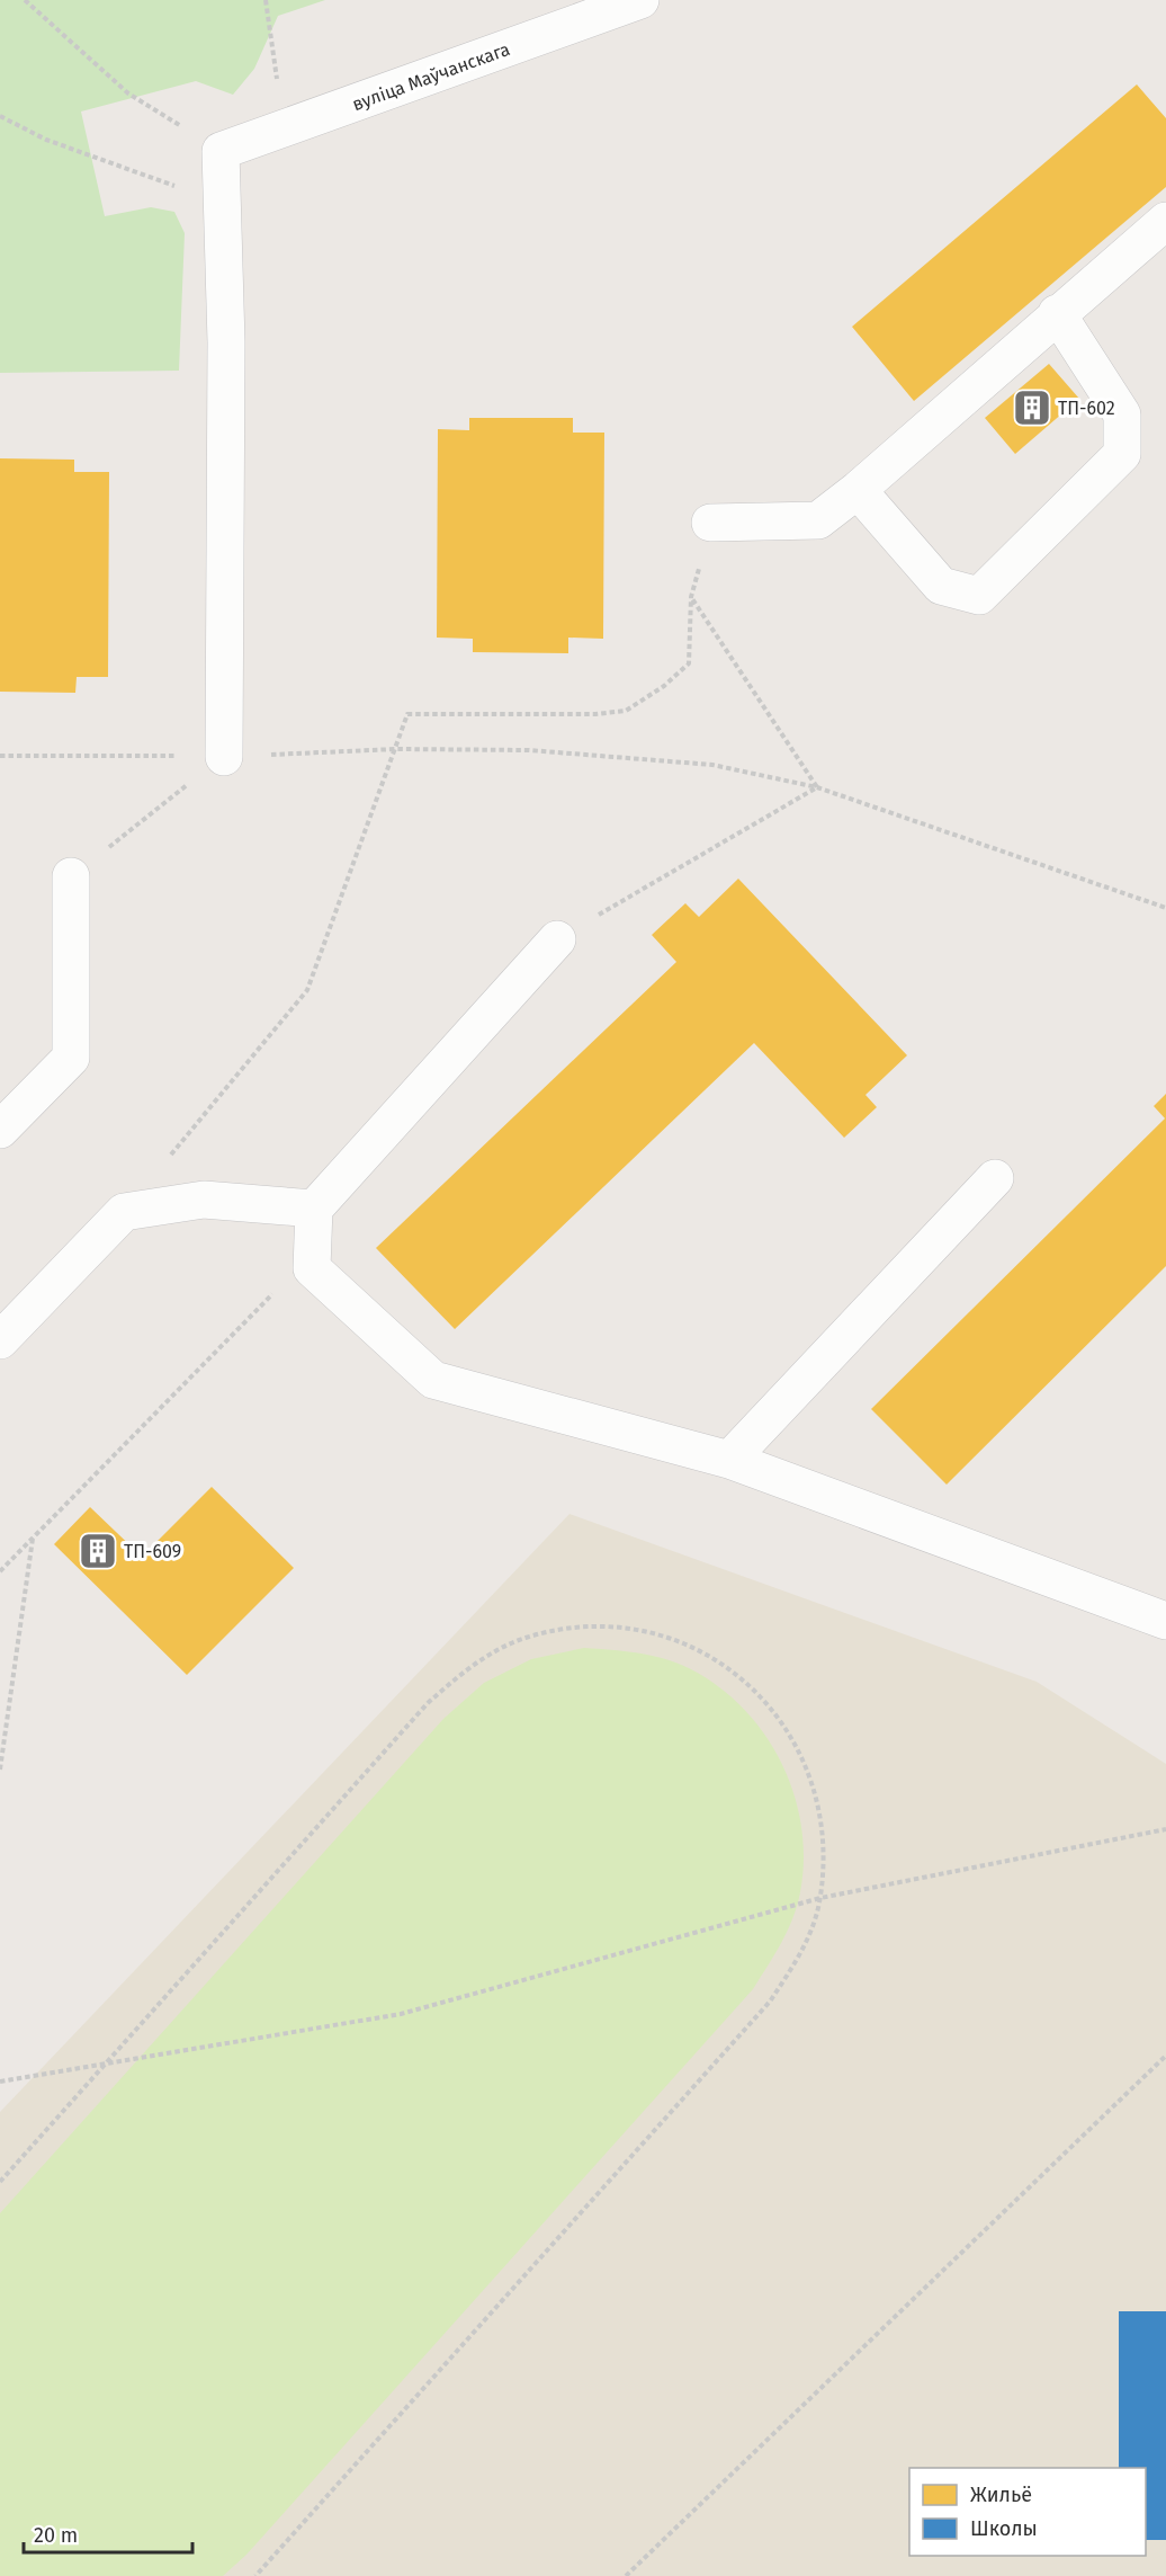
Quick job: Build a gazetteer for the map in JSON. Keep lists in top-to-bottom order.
{
  "streets": {
    "lane": ["вуліца Маўчанскага"]
  },
  "places": {
    "building": ["ТП-602", "ТП-609"]
  },
  "legend": ["Жильё", "Школы"],
  "scale_bar": "20 m"
}
